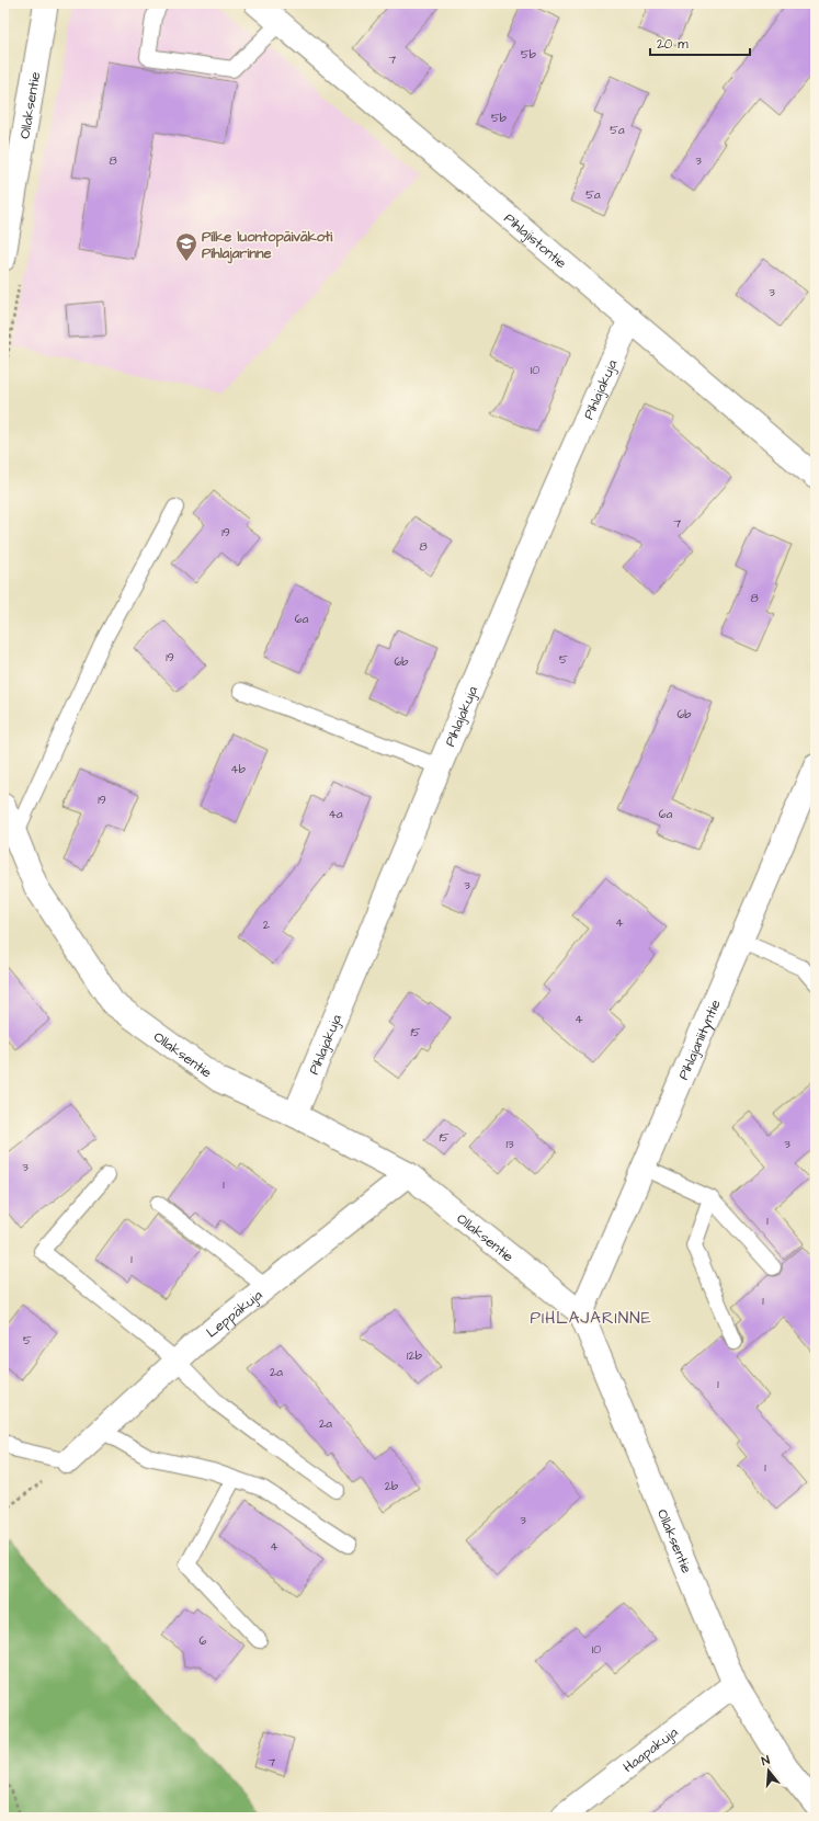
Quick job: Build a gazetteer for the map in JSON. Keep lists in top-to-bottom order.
{
  "streets": {
    "street": [
      "Ollaksentie",
      "Pihlajistontie",
      "Pihlajakuja",
      "Pihlajaniityntie",
      "Leppäkuja",
      "Haapakuja"
    ]
  },
  "crossings": [
    ["Ollaksentie", "Pihlajakuja"],
    ["Ollaksentie", "Pihlajaniityntie"],
    ["Ollaksentie", "Leppäkuja"],
    ["Ollaksentie", "Haapakuja"],
    ["Pihlajistontie", "Pihlajakuja"]
  ],
  "districts": ["PIHLAJARINNE"],
  "places": {
    "school or university": ["Pilke luontopäiväkoti Pihlajarinne"]
  },
  "house_numbers": [
    "5b",
    "7",
    "5b",
    "5a",
    "8",
    "3",
    "5a",
    "3",
    "10",
    "7",
    "19",
    "8",
    "8",
    "6a",
    "19",
    "5",
    "6b",
    "6b",
    "4b",
    "19",
    "4a",
    "6a",
    "3",
    "4",
    "2",
    "4",
    "15",
    "15",
    "13",
    "3",
    "3",
    "1",
    "1",
    "1",
    "1",
    "5",
    "12b",
    "2a",
    "1",
    "2a",
    "1",
    "2b",
    "3",
    "4",
    "6",
    "10",
    "7"
  ],
  "scale_bar": "20 m",
  "north": "top"
}
